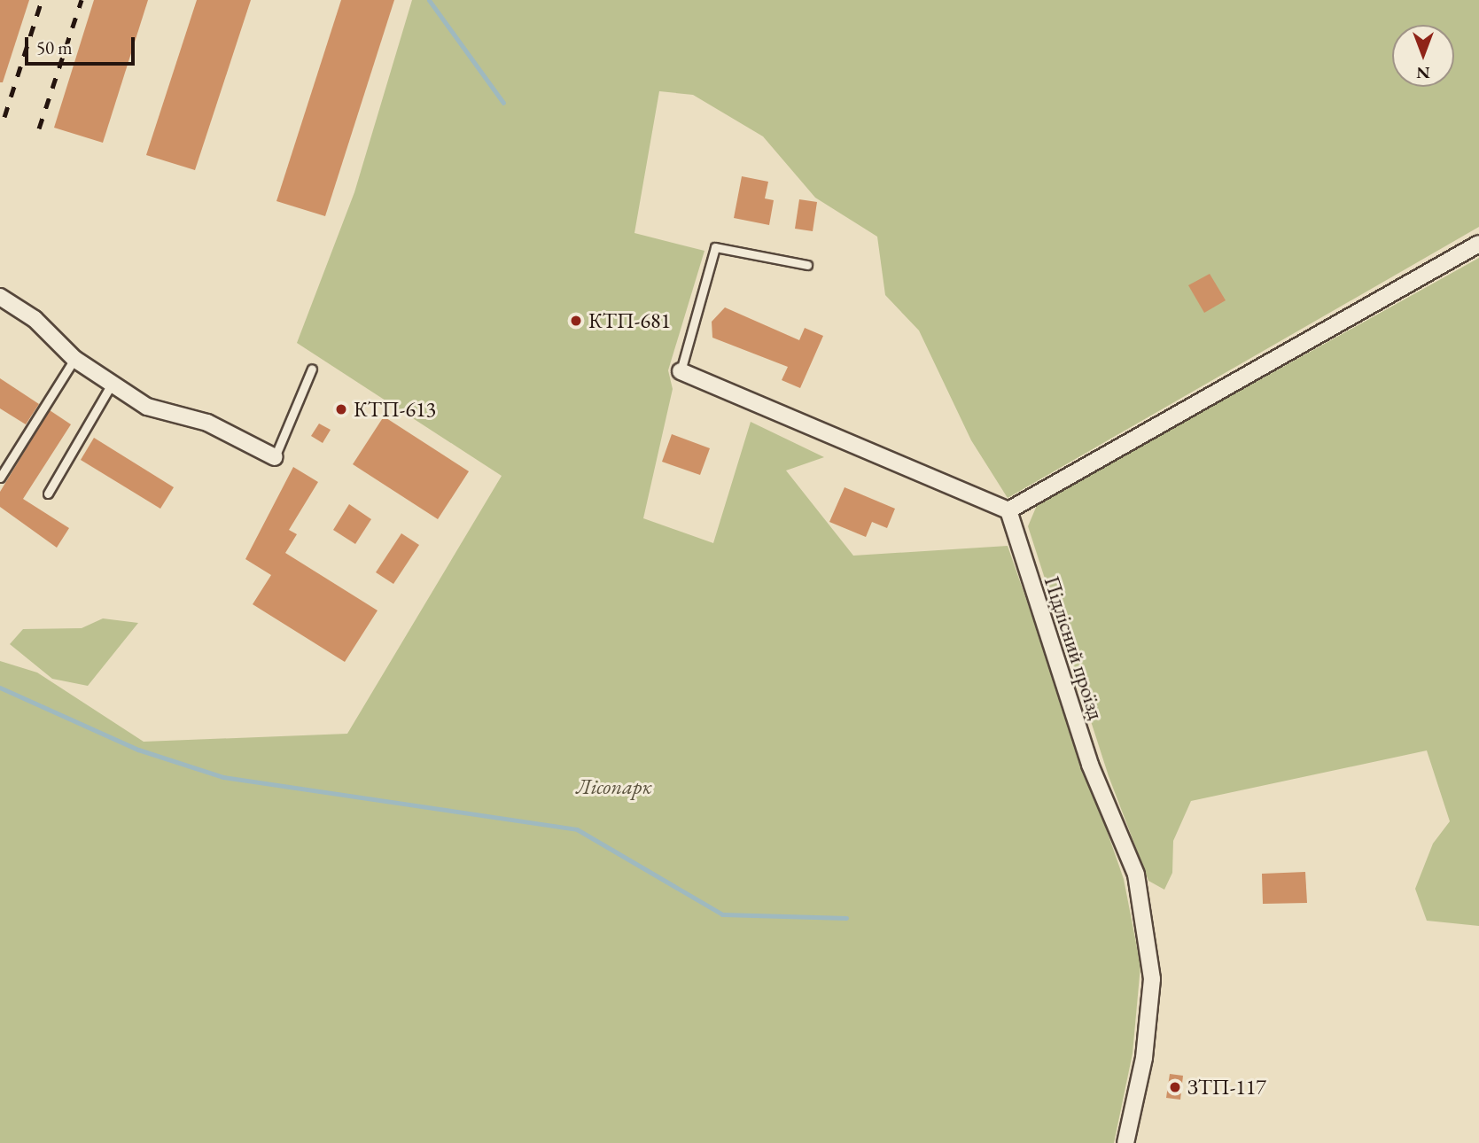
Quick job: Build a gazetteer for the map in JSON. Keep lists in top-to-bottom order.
{
  "streets": {
    "street": ["Підлісний проїзд"]
  },
  "parks": ["Лісопарк"],
  "places": ["КТП-681", "КТП-613", "ЗТП-117"],
  "scale_bar": "50 m",
  "north": "bottom"
}
